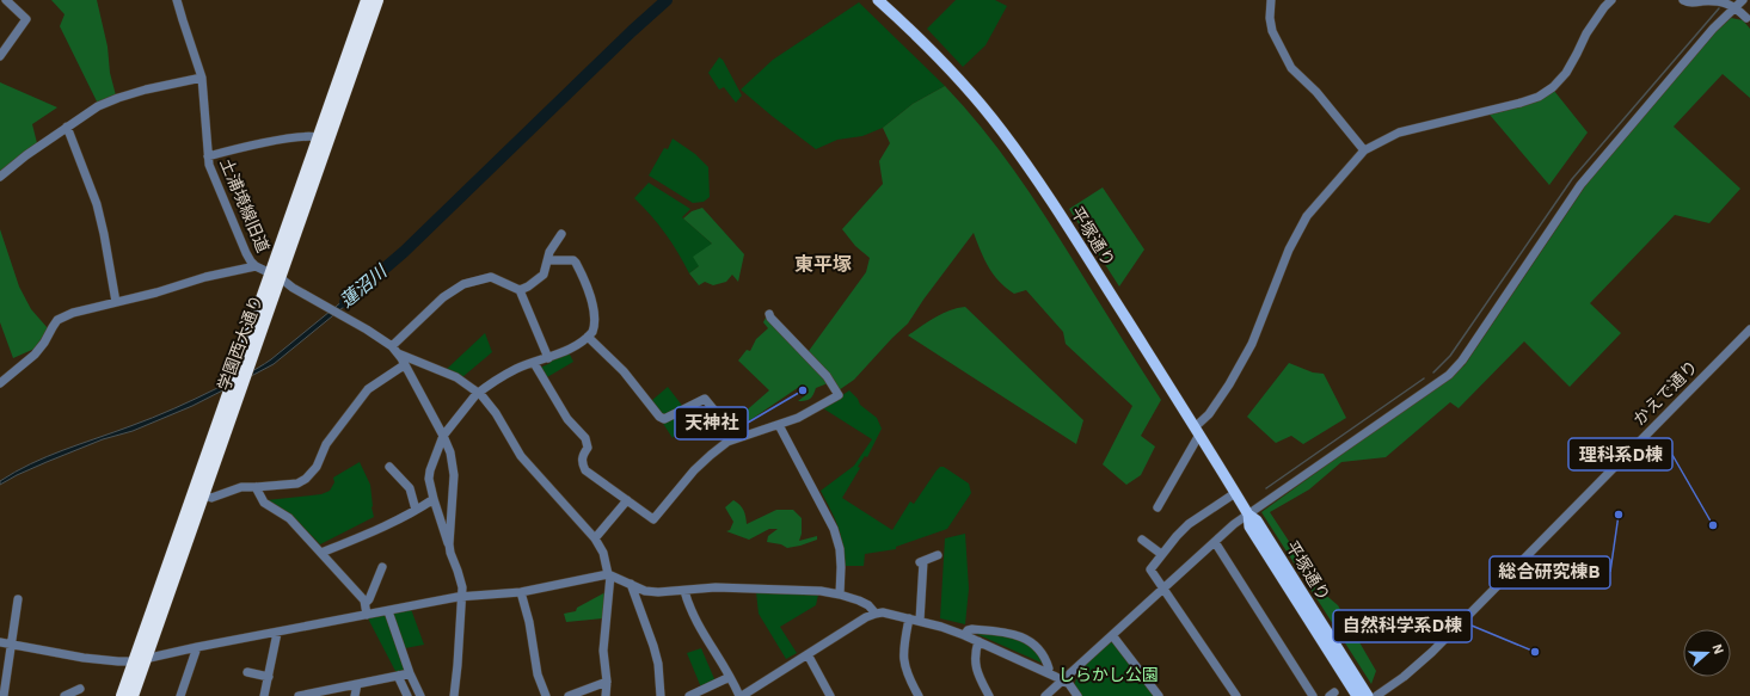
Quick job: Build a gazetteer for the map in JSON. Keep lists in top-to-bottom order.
{
  "streets": {
    "highway": ["学園西大通り"],
    "main road": ["平塚通り"],
    "street": ["土浦境線旧道", "かえで通り"]
  },
  "crossings": [
    ["土浦境線旧道", "学園西大通り"]
  ],
  "districts": ["東平塚"],
  "water": ["蓮沼川"],
  "parks": ["しらかし公園"],
  "places": [
    "天神社",
    "総合研究棟B",
    "理科系D棟",
    "自然科学系D棟"
  ],
  "north": "right"
}
